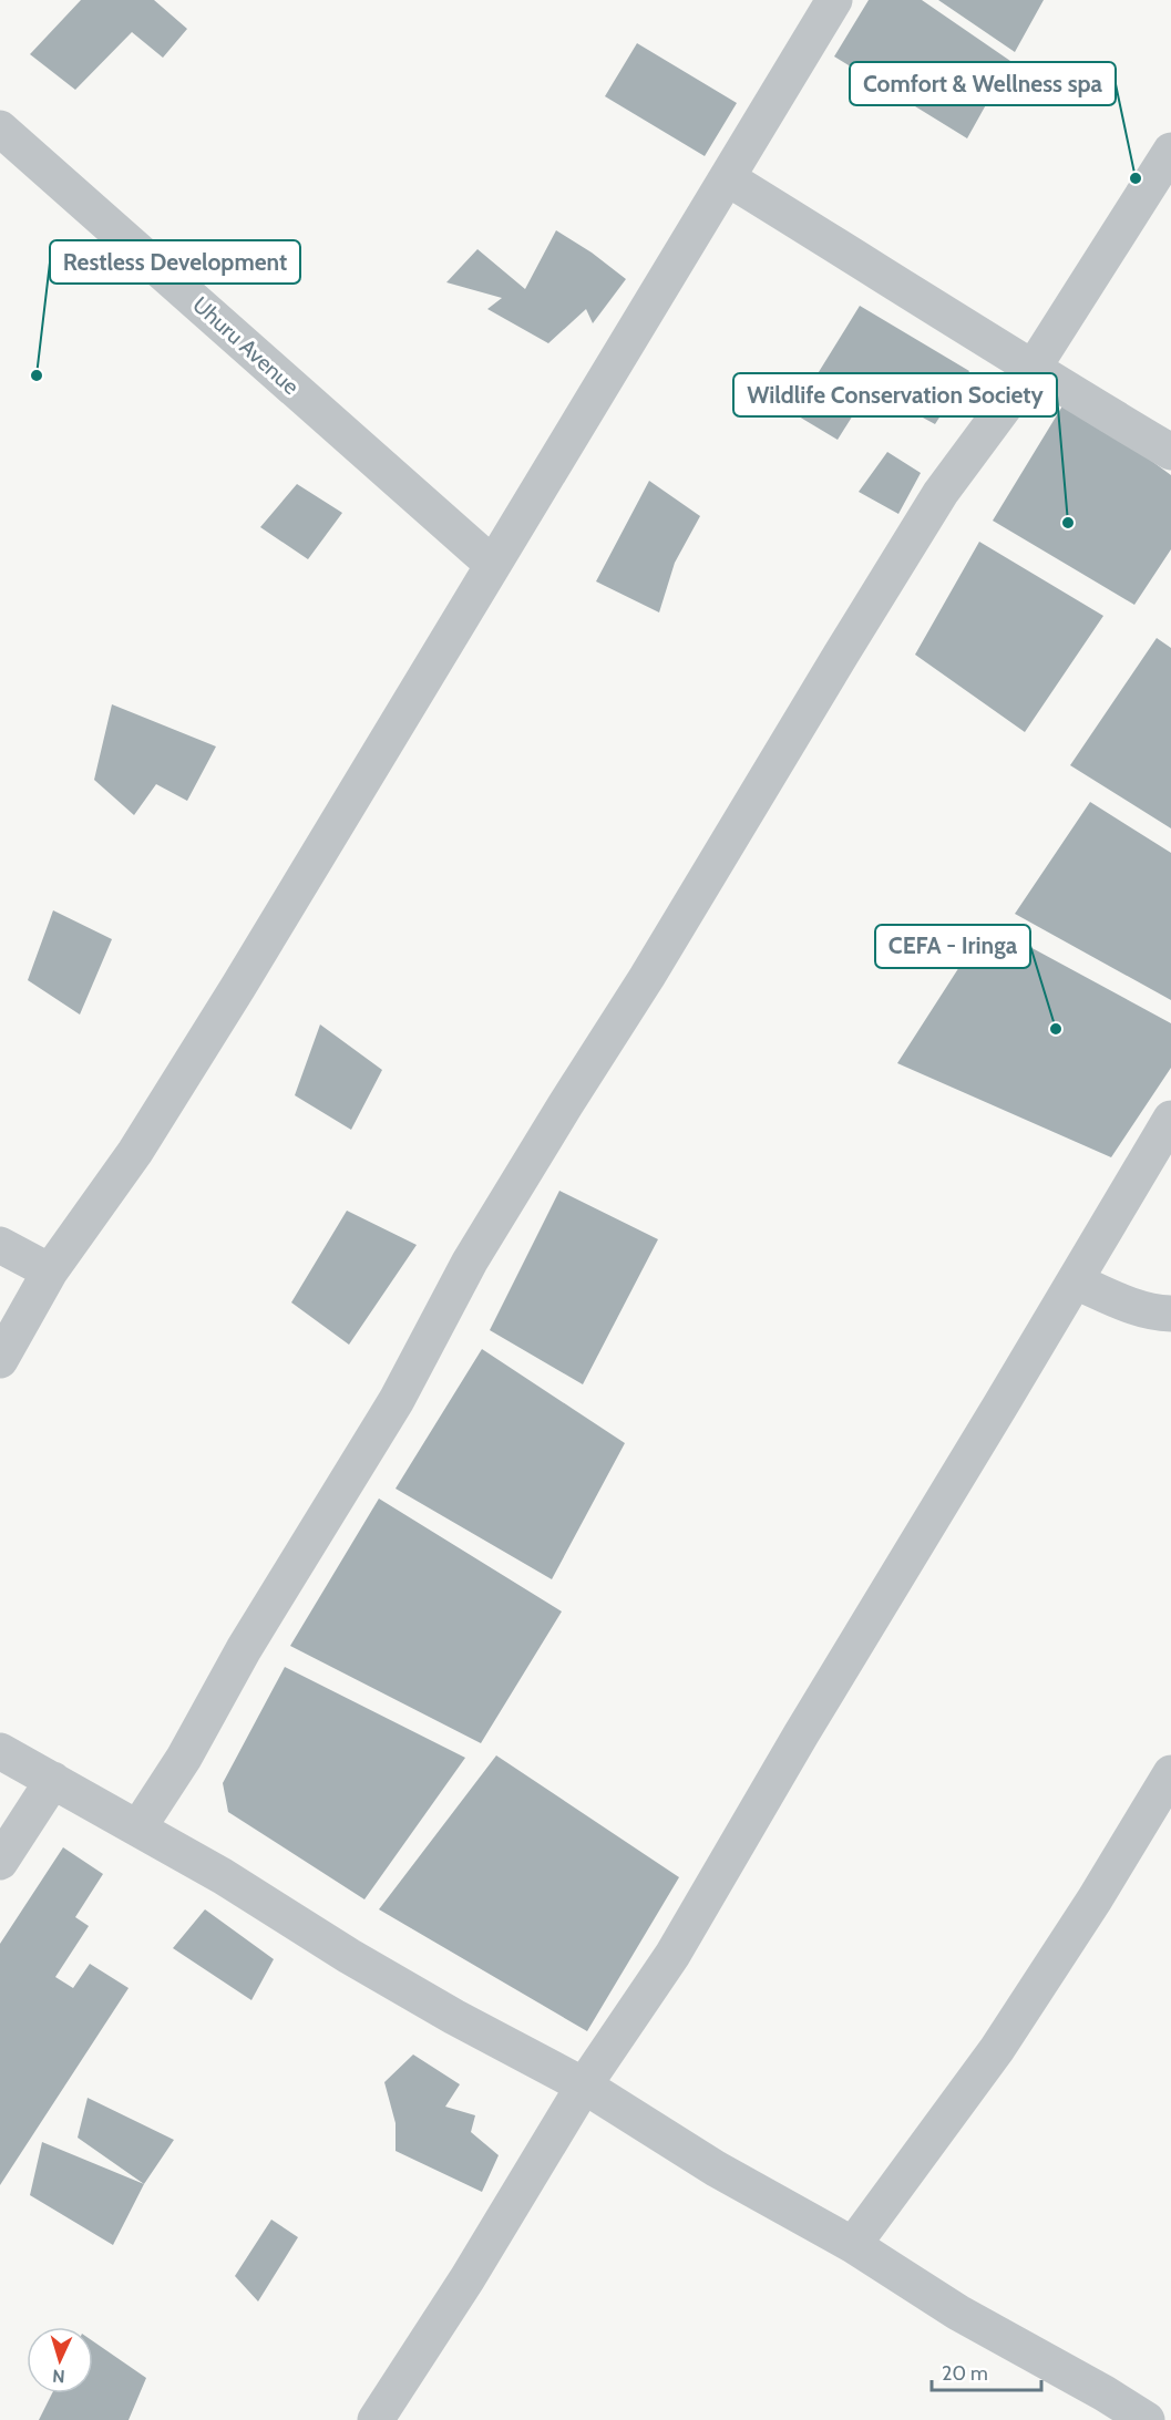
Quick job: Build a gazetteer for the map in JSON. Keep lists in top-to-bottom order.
{
  "streets": {
    "street": ["Uhuru Avenue"]
  },
  "places": [
    "Comfort & Wellness spa",
    "Restless Development",
    "Wildlife Conservation Society",
    "CEFA - Iringa"
  ],
  "scale_bar": "20 m",
  "north": "bottom"
}
